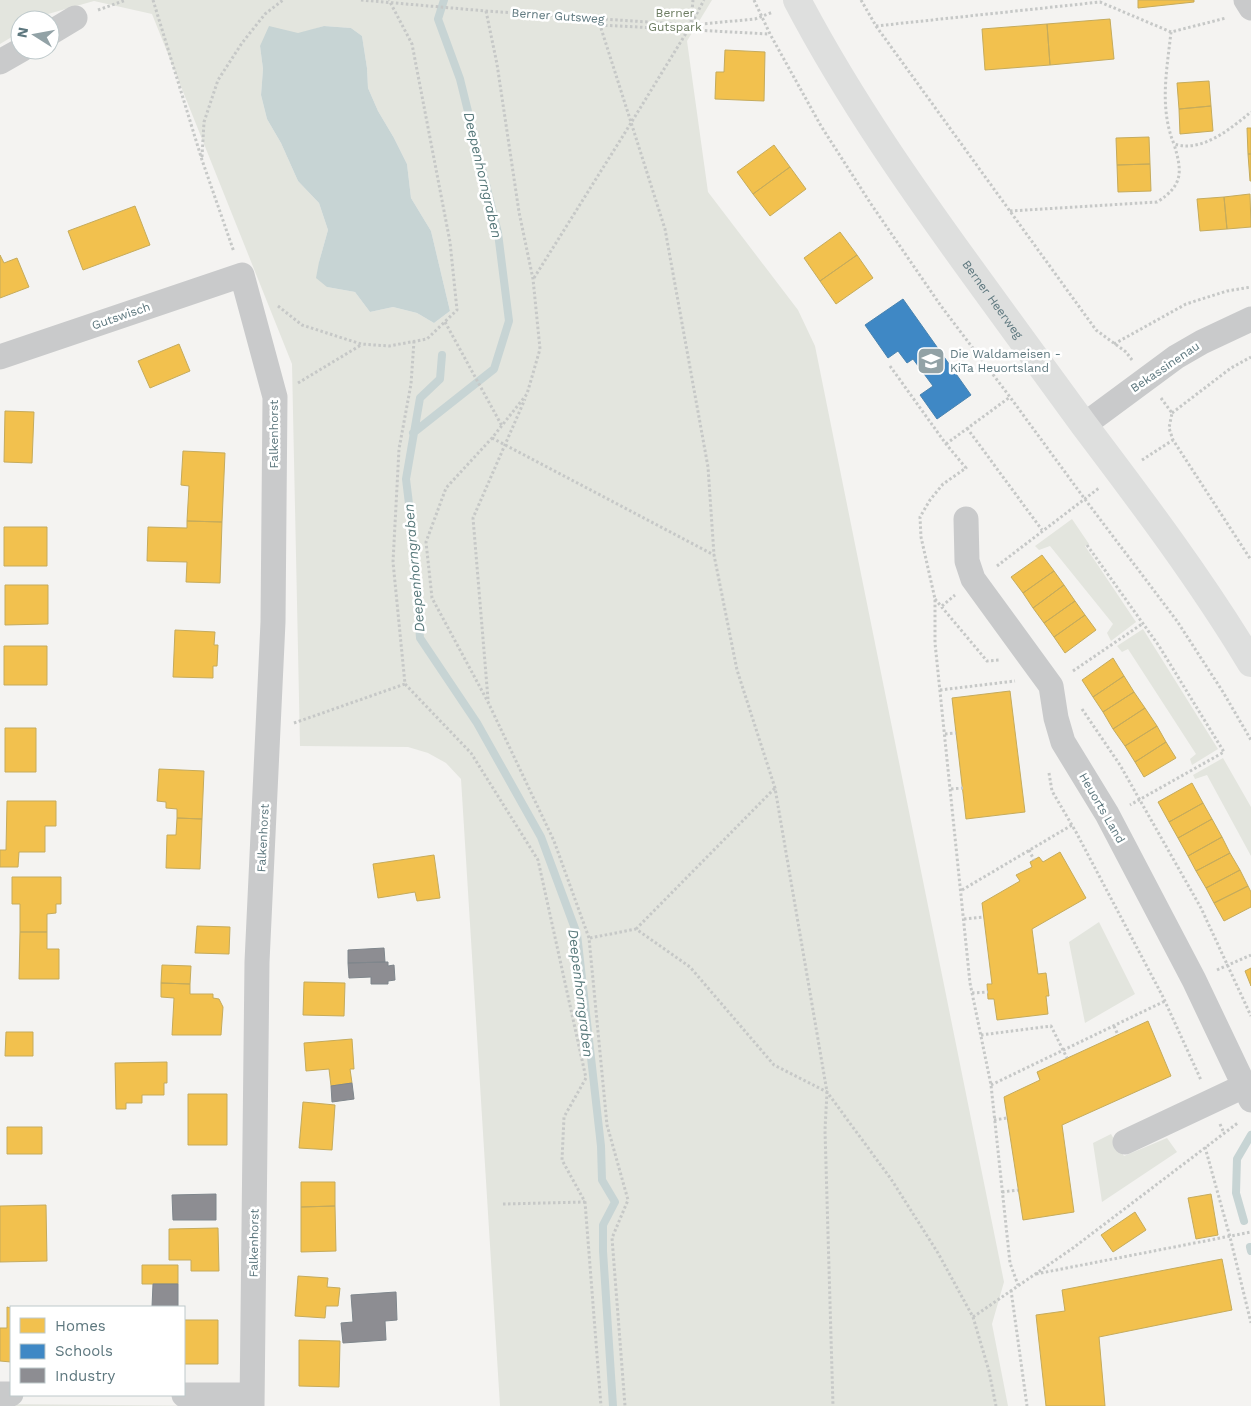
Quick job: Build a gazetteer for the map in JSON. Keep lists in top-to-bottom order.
{
  "streets": {
    "main road": ["Berner Heerweg"],
    "street": [
      "Gutswisch",
      "Bekassinenau",
      "Falkenhorst",
      "Heuorts Land"
    ],
    "path": ["Berner Gutsweg"]
  },
  "crossings": [
    ["Berner Heerweg", "Bekassinenau"],
    ["Gutswisch", "Falkenhorst"]
  ],
  "water": ["Deepenhorngraben"],
  "parks": ["Berner Gutspark"],
  "places": {
    "school or university": ["Die Waldameisen - KiTa Heuortsland"]
  },
  "legend": ["Homes", "Schools", "Industry"],
  "north": "left"
}
